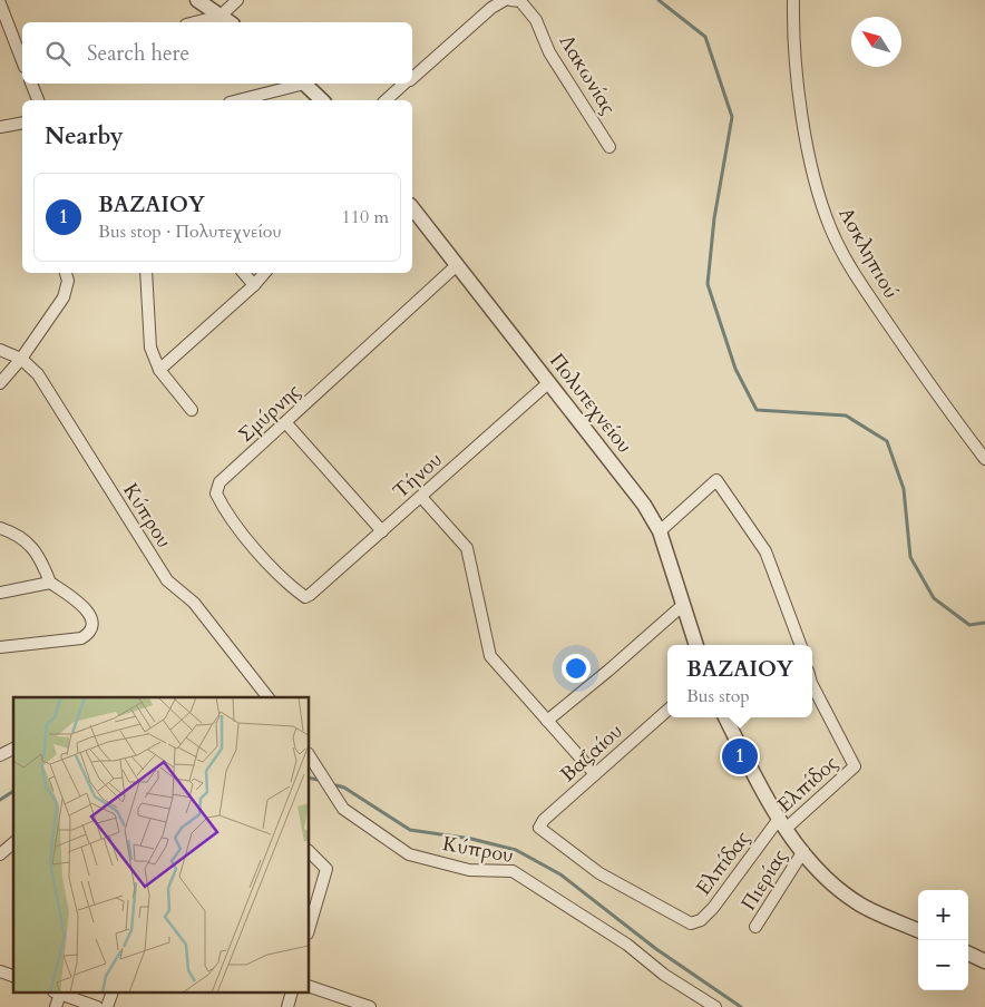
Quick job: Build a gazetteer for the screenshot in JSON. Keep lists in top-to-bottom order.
{
  "streets": {
    "street": [
      "Λακωνίας",
      "Ασκληπιού",
      "Πολυτεχνείου",
      "Σμύρνης",
      "Τήνου",
      "Κύπρου",
      "Βαζαίου",
      "Ελπίδος",
      "Ελπίδας",
      "Πιερίας"
    ]
  },
  "crossings": [
    ["Πολυτεχνείου", "Σμύρνης"],
    ["Πολυτεχνείου", "Τήνου"],
    ["Σμύρνης", "Τήνου"],
    ["Βαζαίου", "Ελπίδας"],
    ["Ελπίδος", "Ελπίδας"]
  ],
  "north": "top left",
  "page": {
    "search": "Search here",
    "heading": "Nearby",
    "list": [
      {
        "mark": "1",
        "name": "ΒΑΖΑΙΟΥ",
        "note": "Bus stop · Πολυτεχνείου",
        "value": "110 m"
      }
    ],
    "popup": ["ΒΑΖΑΙΟΥ", "Bus stop"],
    "pins": "1",
    "map_buttons": ["+", "−"]
  }
}
